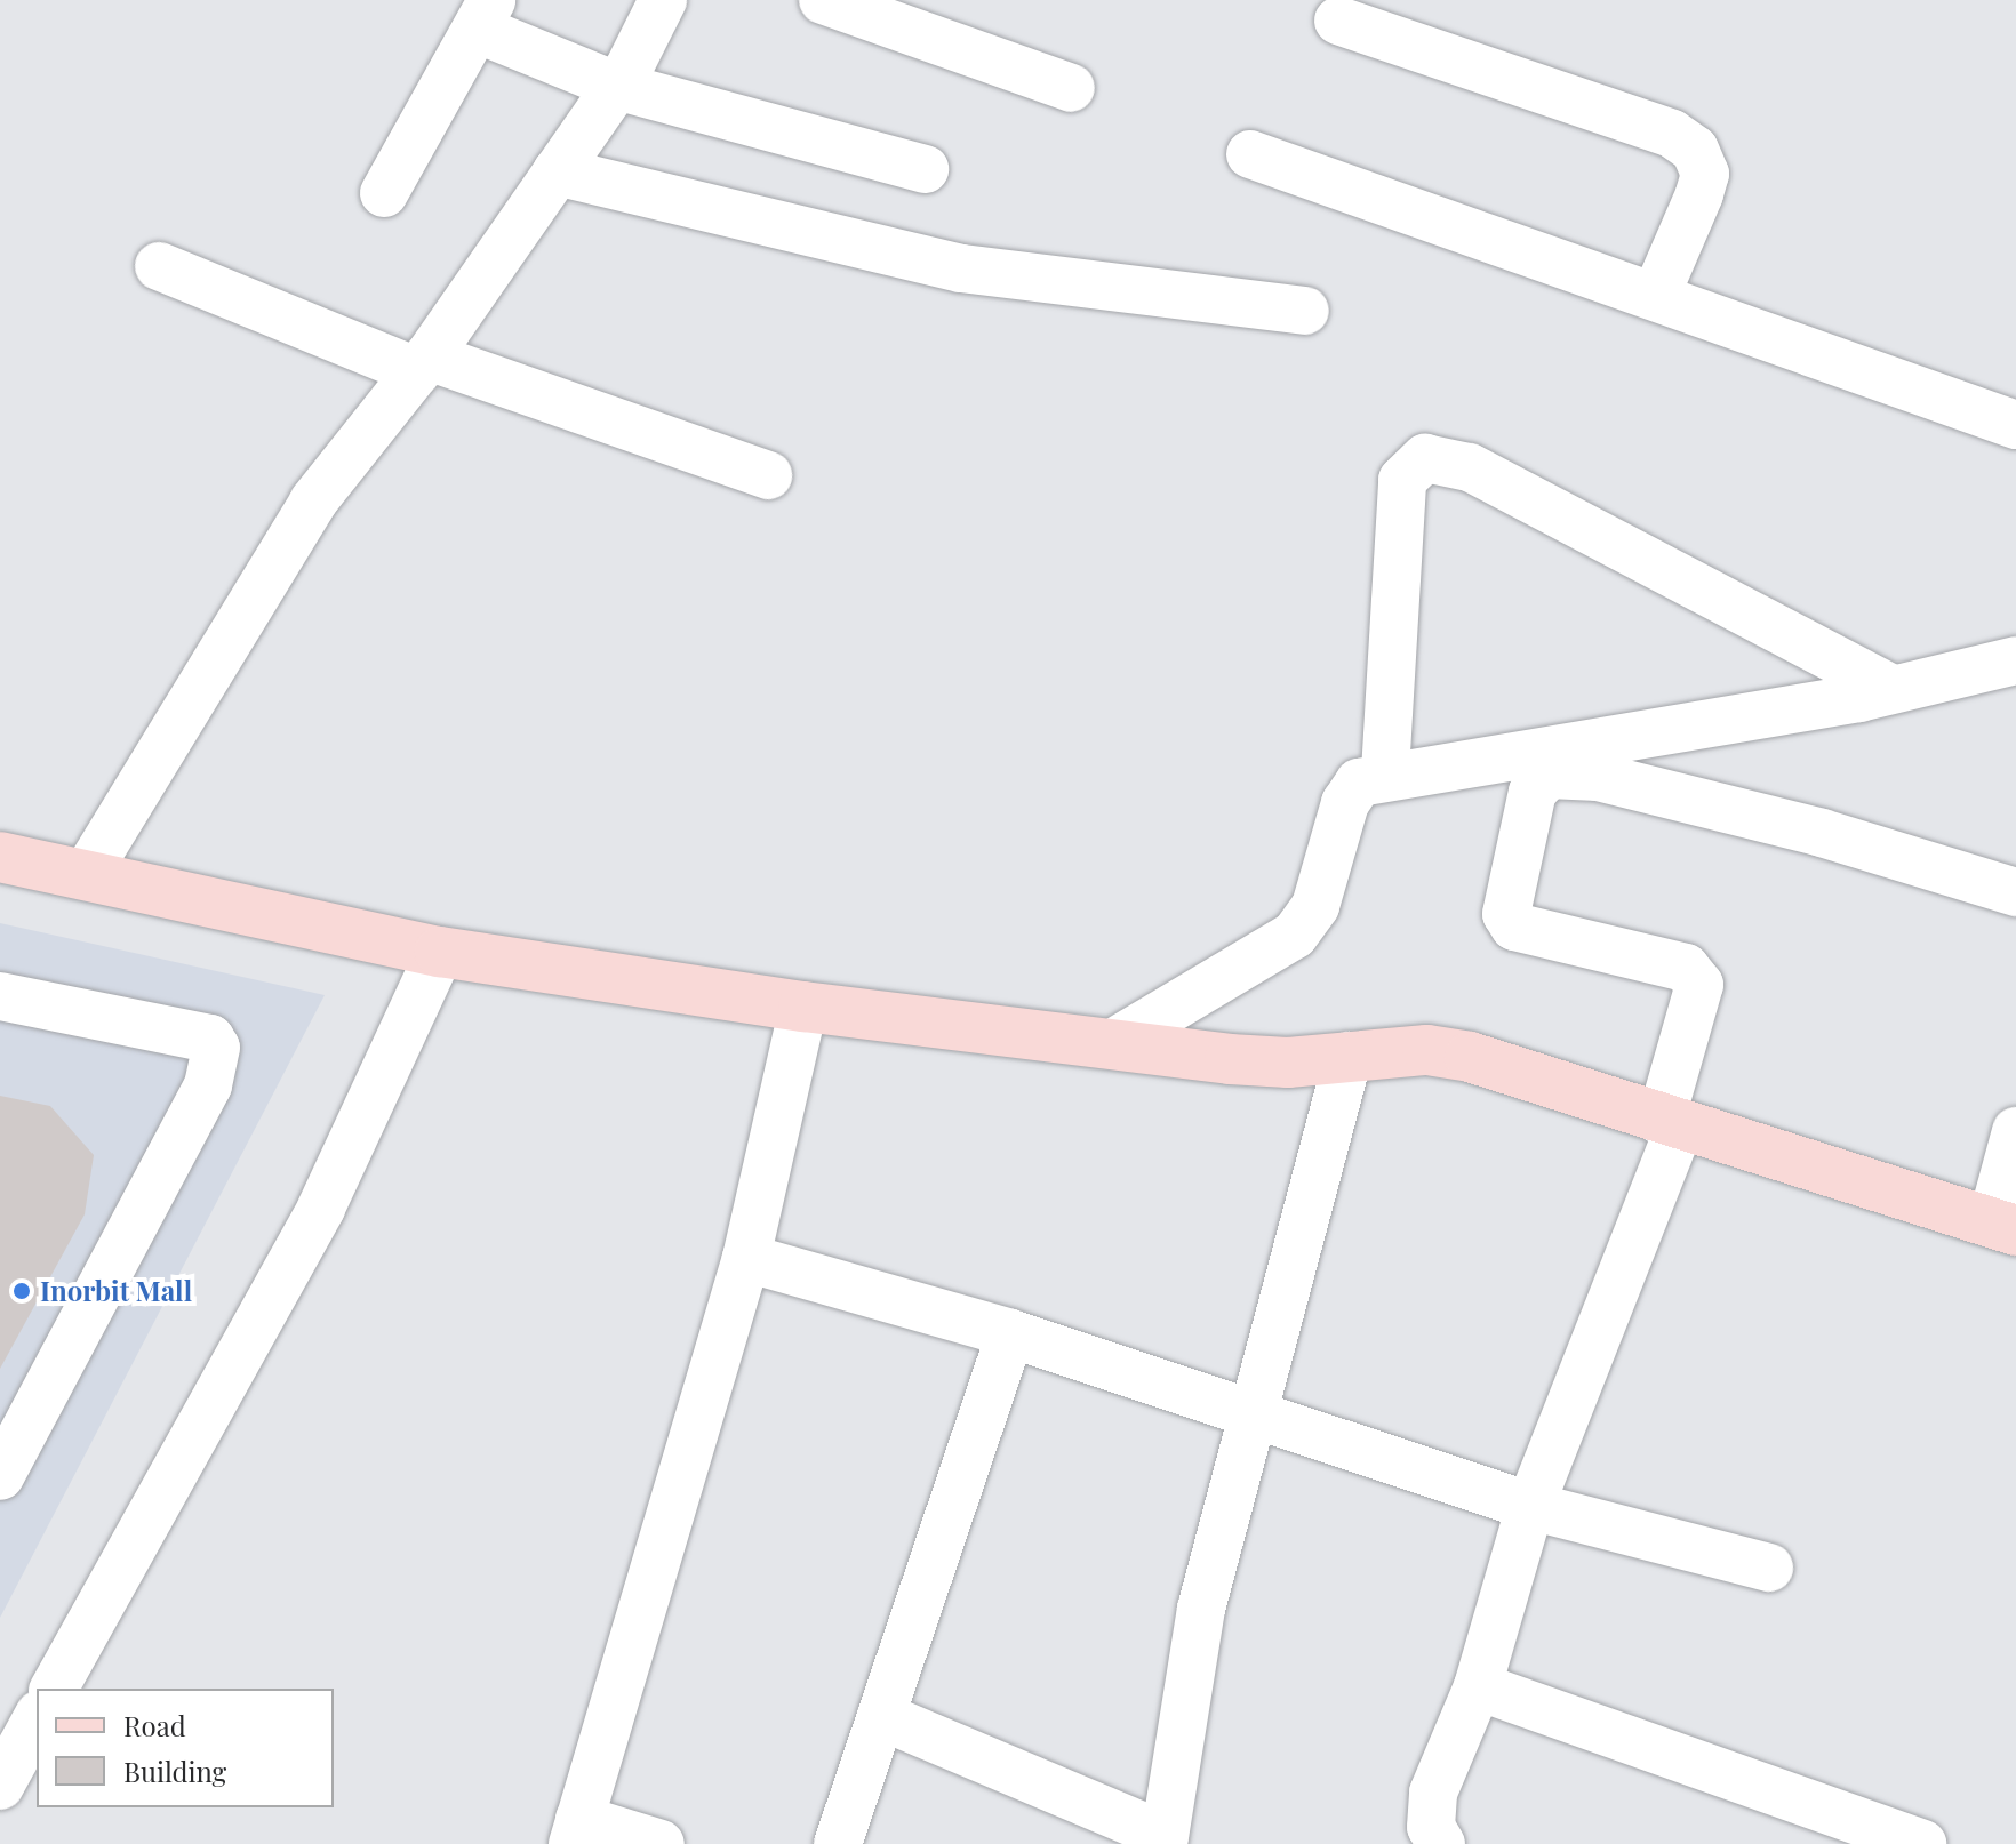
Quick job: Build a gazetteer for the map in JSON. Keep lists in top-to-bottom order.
{
  "places": ["Inorbit Mall"],
  "legend": ["Road", "Building"]
}
